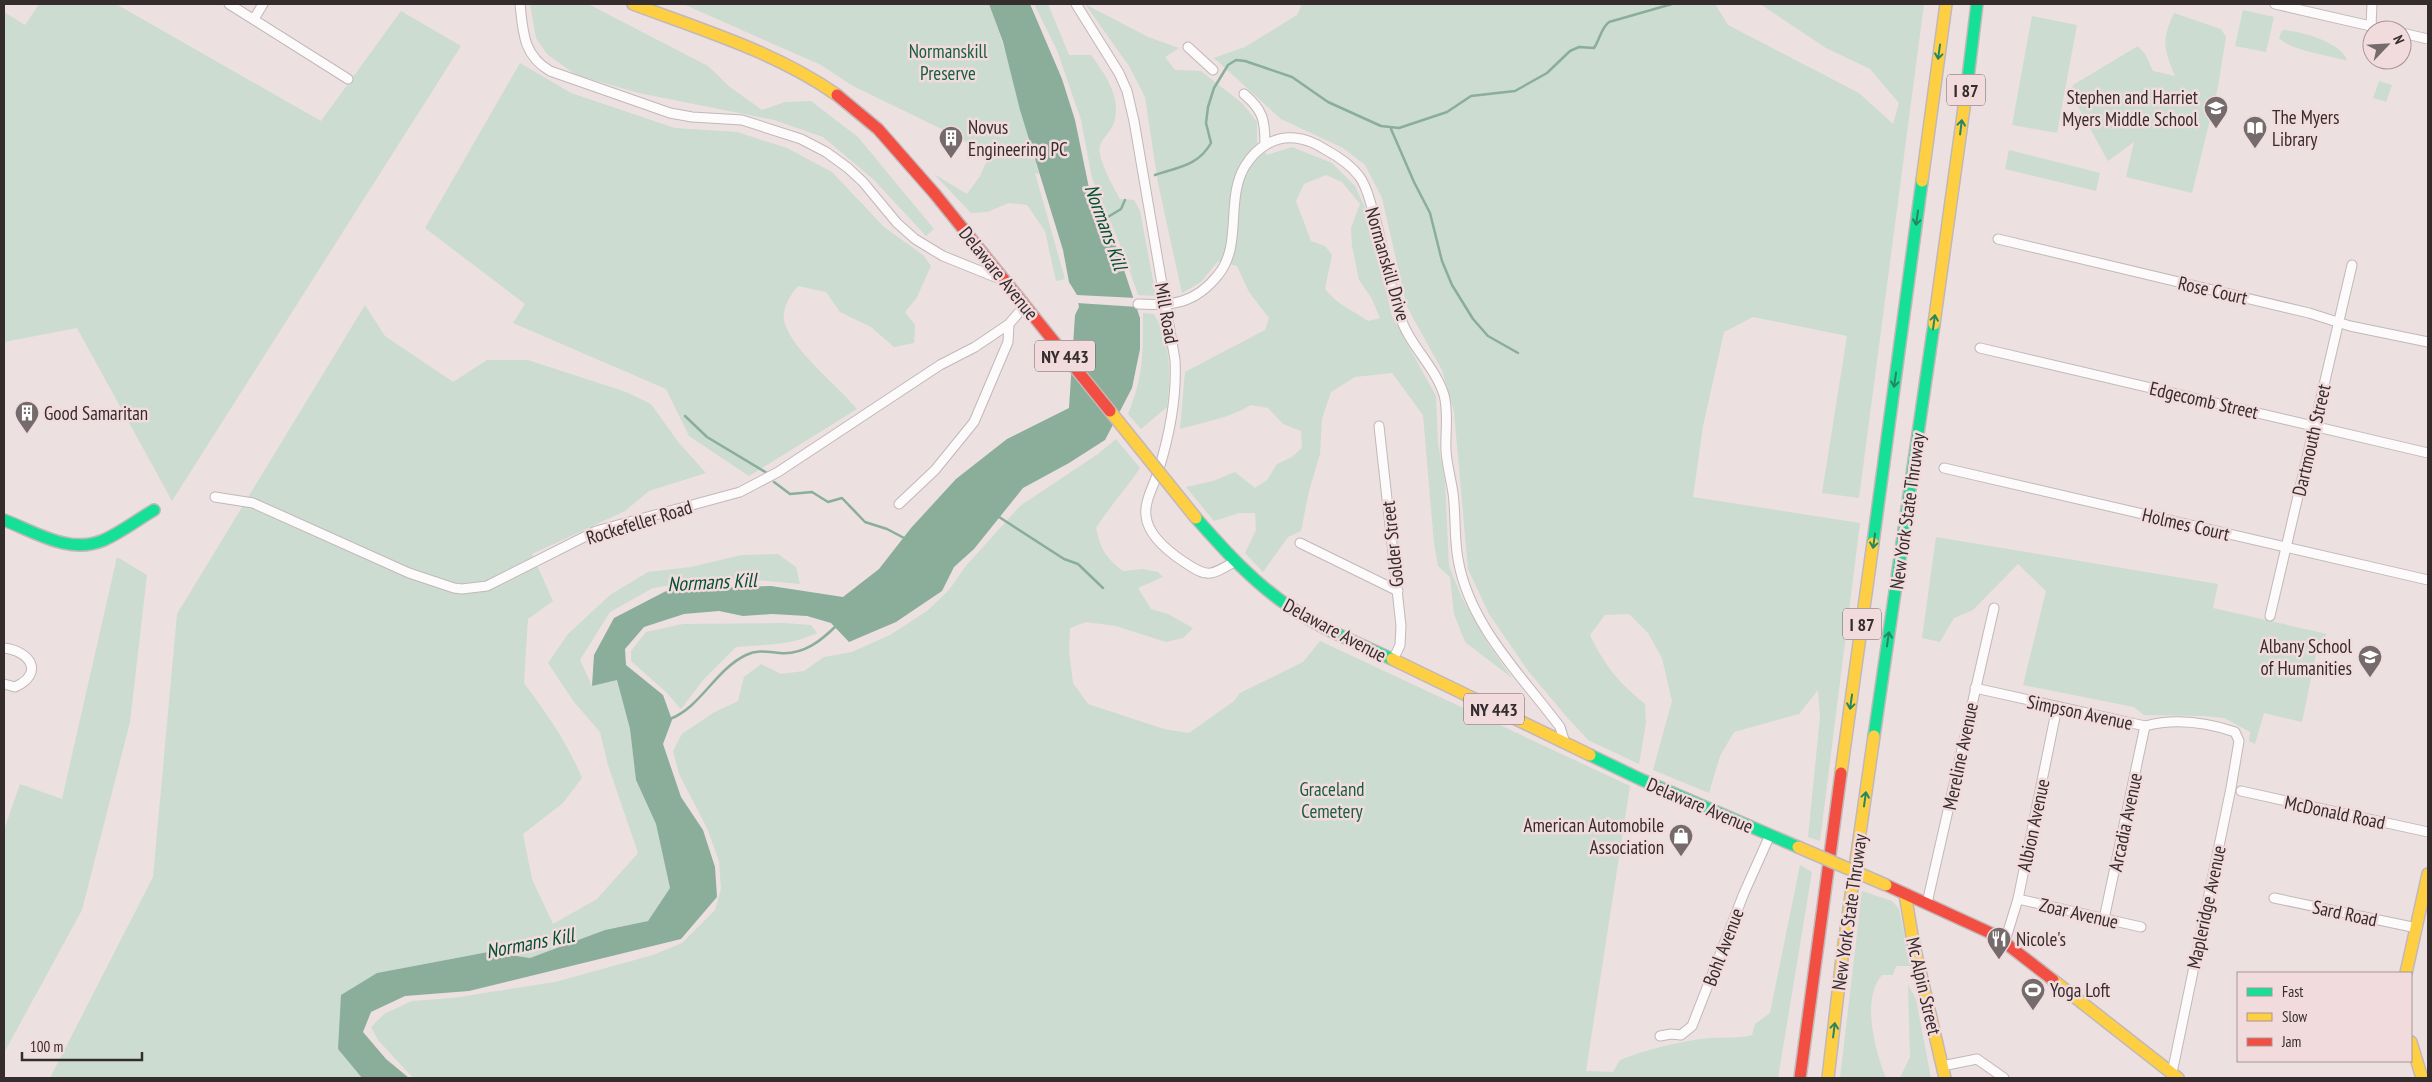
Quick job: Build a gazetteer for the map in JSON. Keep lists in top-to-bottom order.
{
  "streets": {
    "main road": [
      "I 87",
      "Delaware Avenue",
      "NY 443",
      "New York State Thruway",
      "Mc Alpin Street"
    ],
    "street": [
      "Normanskill Drive",
      "Rose Court",
      "Mill Road",
      "Edgecomb Street",
      "Dartmouth Street",
      "Rockefeller Road",
      "Holmes Court",
      "Golder Street",
      "Simpson Avenue",
      "Mereline Avenue",
      "McDonald Road",
      "Arcadia Avenue",
      "Albion Avenue",
      "Mapleridge Avenue",
      "Zoar Avenue",
      "Sard Road",
      "Bohl Avenue"
    ]
  },
  "crossings": [
    ["Normanskill Drive", "Delaware Avenue"],
    ["Delaware Avenue", "Mill Road"],
    ["Delaware Avenue", "Golder Street"],
    ["Delaware Avenue", "Mereline Avenue"],
    ["Delaware Avenue", "Albion Avenue"],
    ["Delaware Avenue", "Mapleridge Avenue"],
    ["Delaware Avenue", "Bohl Avenue"],
    ["Delaware Avenue", "Mc Alpin Street"],
    ["Rose Court", "Dartmouth Street"],
    ["Edgecomb Street", "Dartmouth Street"],
    ["Dartmouth Street", "Holmes Court"],
    ["Simpson Avenue", "Mereline Avenue"],
    ["Simpson Avenue", "Arcadia Avenue"],
    ["Simpson Avenue", "Albion Avenue"],
    ["Simpson Avenue", "Mapleridge Avenue"],
    ["Arcadia Avenue", "Zoar Avenue"],
    ["Albion Avenue", "Zoar Avenue"]
  ],
  "water": ["Normans Kill"],
  "parks": ["Normanskill Preserve", "Graceland Cemetery"],
  "places": {
    "school or university": ["Stephen and Harriet Myers Middle School", "Albany School of Humanities"],
    "library": ["The Myers Library"],
    "building": ["Novus Engineering PC", "Good Samaritan"],
    "shop": ["American Automobile Association"],
    "restaurant": ["Nicole's"],
    "sports": ["Yoga Loft"]
  },
  "legend": ["Fast", "Slow", "Jam"],
  "scale_bar": "100 m",
  "north": "top right"
}
